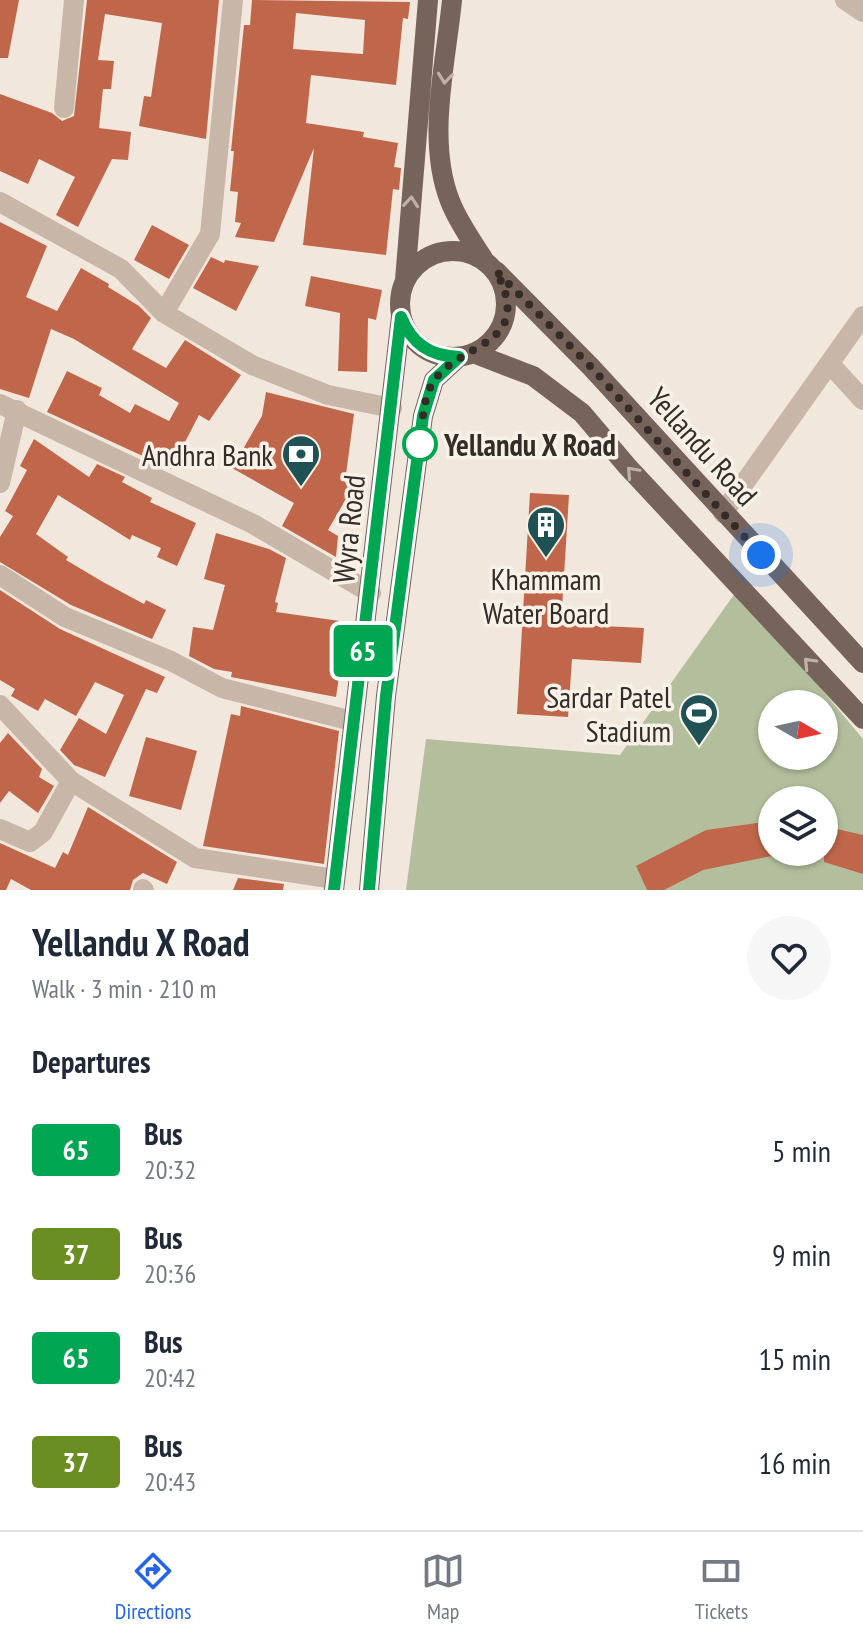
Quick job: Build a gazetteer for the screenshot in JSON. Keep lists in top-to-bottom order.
{
  "streets": {
    "main road": ["Yellandu Road", "Wyra Road"]
  },
  "crossings": [
    ["Yellandu Road", "Wyra Road"]
  ],
  "places": {
    "other": ["Yellandu X Road"],
    "bank": ["Andhra Bank"],
    "building": ["Khammam Water Board"],
    "sports": ["Sardar Patel Stadium"]
  },
  "lines": ["bus line 65"],
  "north": "right",
  "page": {
    "on_map": "65",
    "heading": [
      ["Yellandu X Road", "Walk · 3 min · 210 m"],
      "Departures"
    ],
    "list": [
      {
        "mark": "65",
        "name": "Bus",
        "note": "20:32",
        "value": "5 min"
      },
      {
        "mark": "37",
        "name": "Bus",
        "note": "20:36",
        "value": "9 min"
      },
      {
        "mark": "65",
        "name": "Bus",
        "note": "20:42",
        "value": "15 min"
      },
      {
        "mark": "37",
        "name": "Bus",
        "note": "20:43",
        "value": "16 min"
      }
    ],
    "tabs": ["Directions", "Map", "Tickets"]
  }
}
